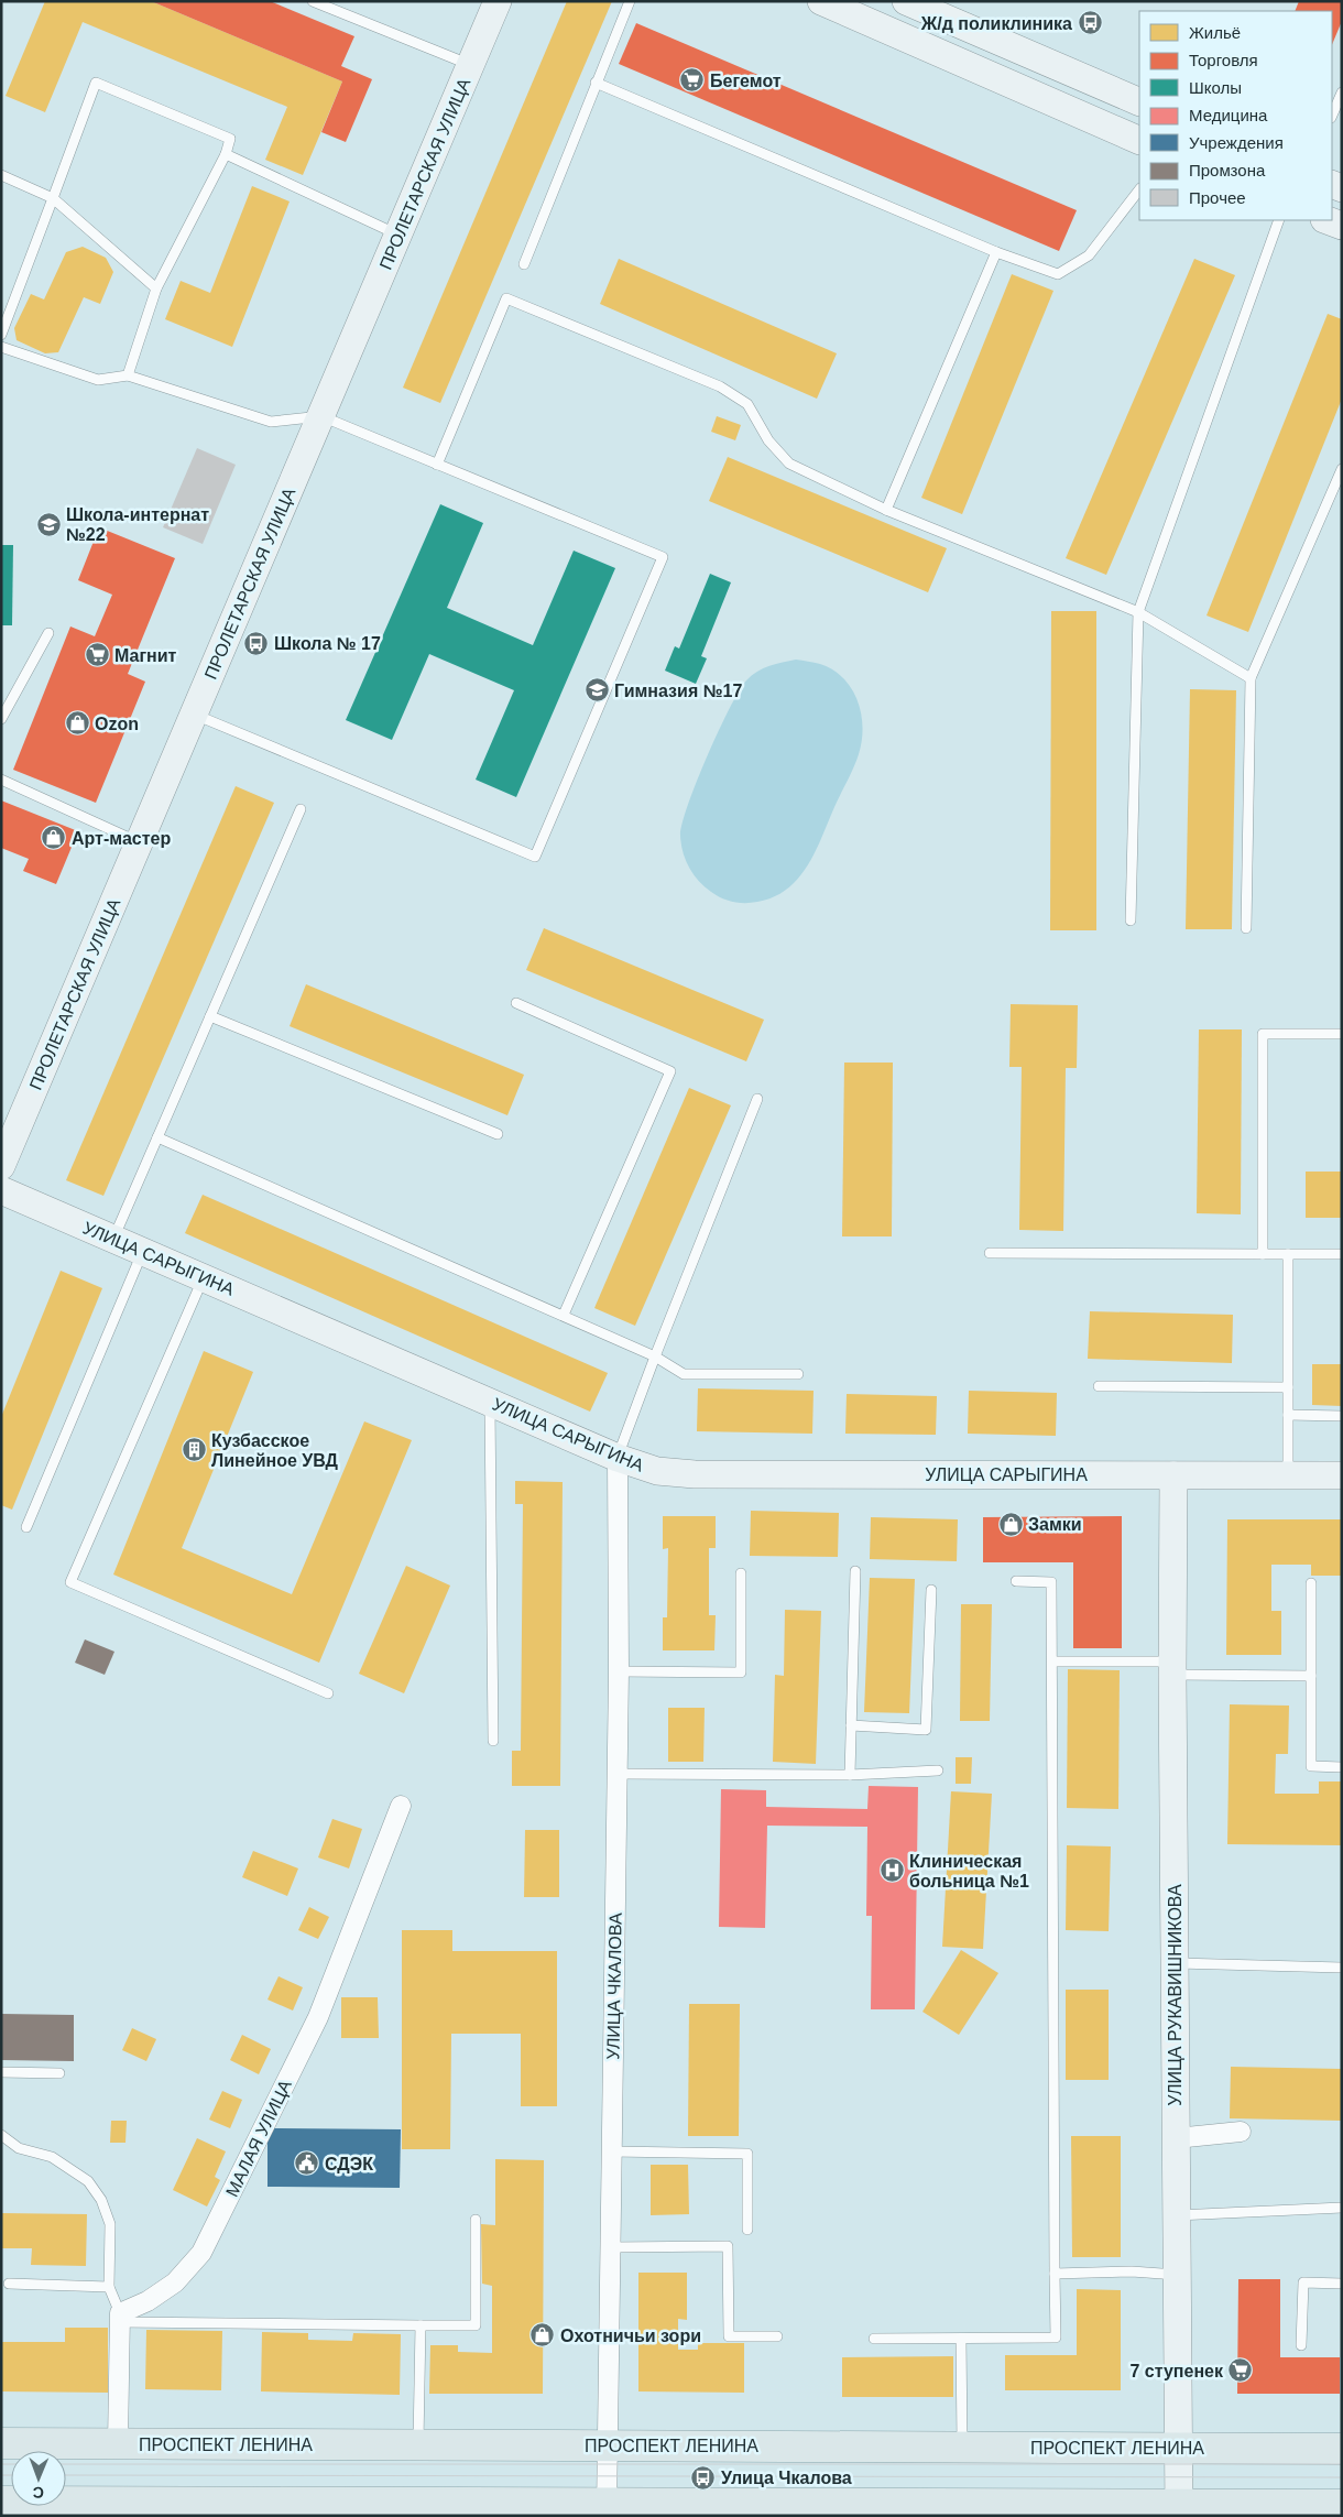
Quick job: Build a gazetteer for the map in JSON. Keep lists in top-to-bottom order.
{
  "streets": {
    "main road": ["ПРОСПЕКТ ЛЕНИНА"],
    "street": [
      "ПРОЛЕТАРСКАЯ УЛИЦА",
      "УЛИЦА САРЫГИНА",
      "УЛИЦА ЧКАЛОВА",
      "УЛИЦА РУКАВИШНИКОВА",
      "МАЛАЯ УЛИЦА"
    ]
  },
  "crossings": [
    ["УЛИЦА САРЫГИНА", "УЛИЦА ЧКАЛОВА"],
    ["УЛИЦА САРЫГИНА", "УЛИЦА РУКАВИШНИКОВА"],
    ["УЛИЦА ЧКАЛОВА", "ПРОСПЕКТ ЛЕНИНА"],
    ["УЛИЦА РУКАВИШНИКОВА", "ПРОСПЕКТ ЛЕНИНА"]
  ],
  "places": {
    "bus stop": ["Ж/д поликлиника", "Школа № 17", "Улица Чкалова"],
    "supermarket": ["Бегемот", "Магнит", "7 ступенек"],
    "school or university": ["Школа-интернат №22", "Гимназия №17"],
    "shop": [
      "Ozon",
      "Арт-мастер",
      "Замки",
      "Охотничьи зори"
    ],
    "building": ["Кузбасское Линейное УВД"],
    "hospital": ["Клиническая больница №1"],
    "public building": ["СДЭК"]
  },
  "legend": [
    "Жильё",
    "Торговля",
    "Школы",
    "Медицина",
    "Учреждения",
    "Промзона",
    "Прочее"
  ],
  "north": "bottom"
}
